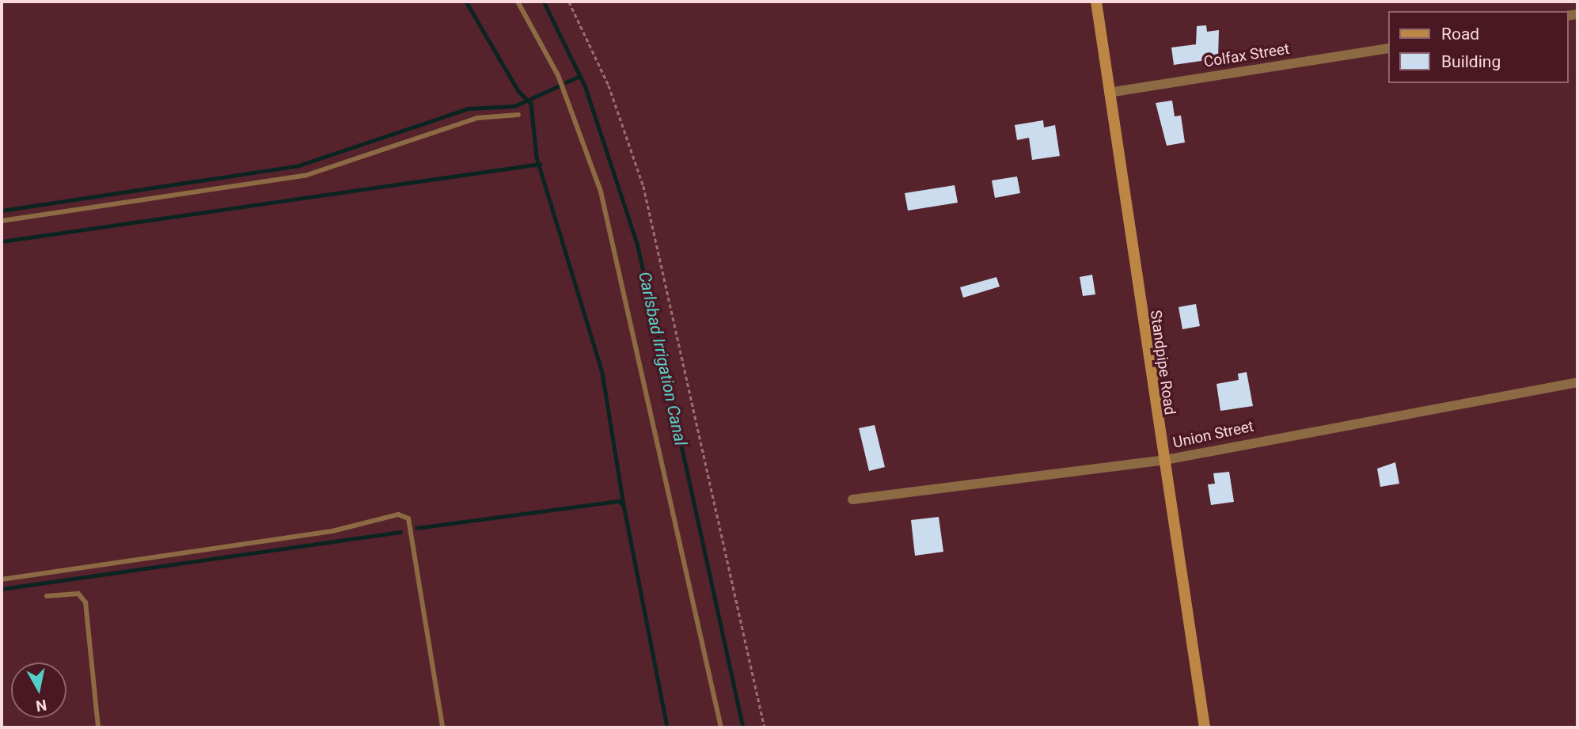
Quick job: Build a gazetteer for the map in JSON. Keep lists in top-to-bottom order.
{
  "streets": {
    "street": ["Colfax Street", "Standpipe Road", "Union Street"]
  },
  "crossings": [
    ["Colfax Street", "Standpipe Road"],
    ["Standpipe Road", "Union Street"]
  ],
  "water": ["Carlsbad Irrigation Canal"],
  "legend": ["Road", "Building"],
  "north": "bottom"
}
